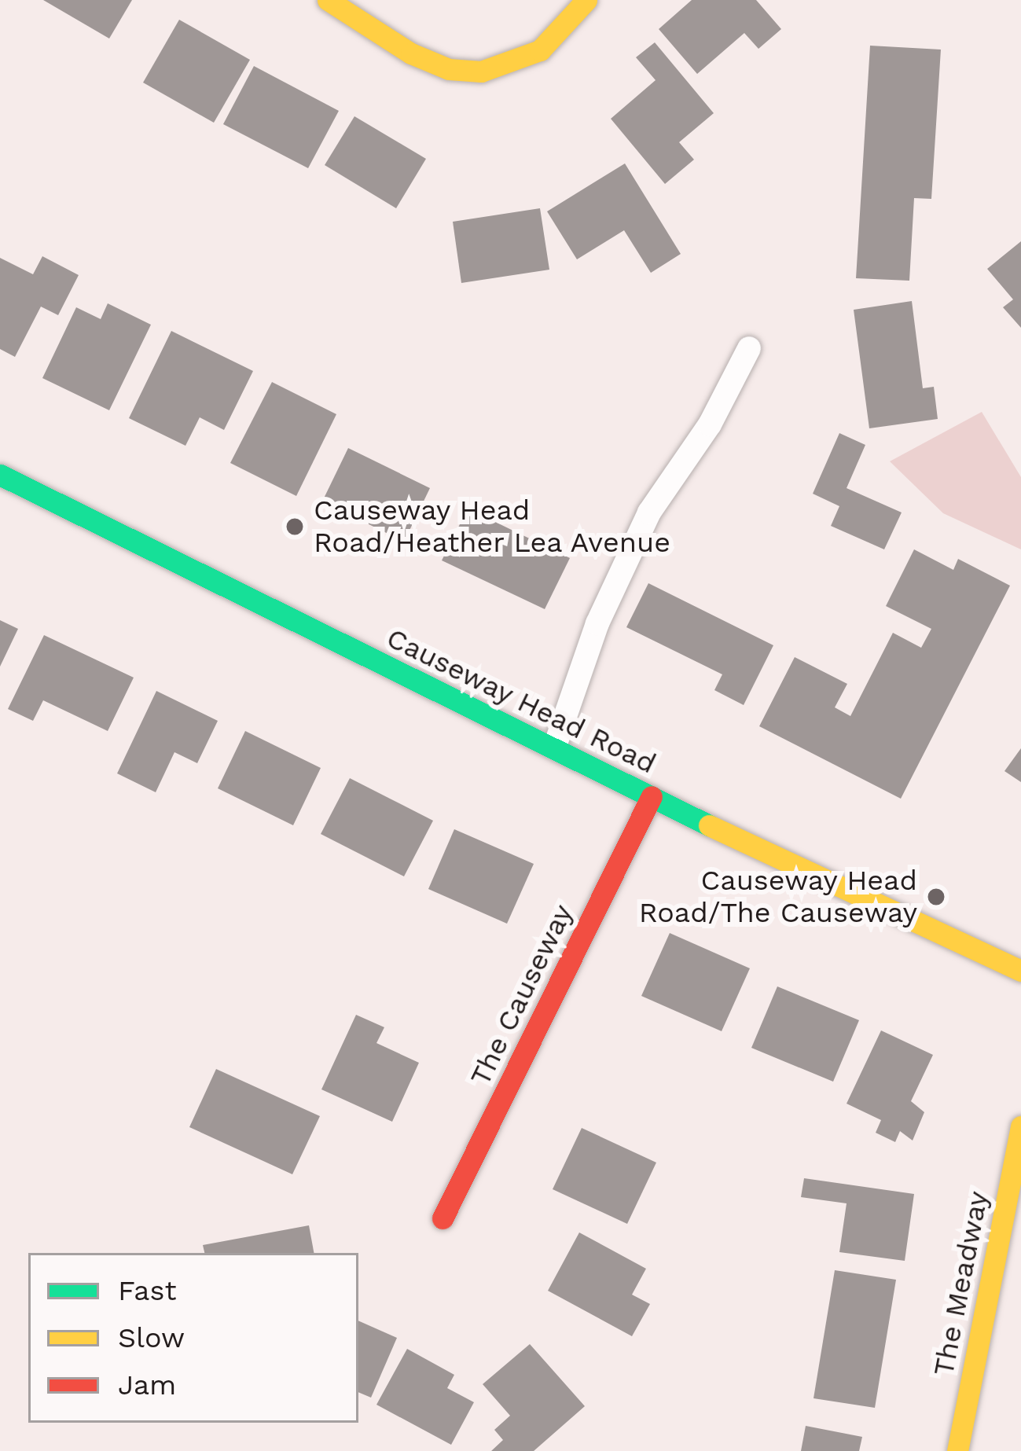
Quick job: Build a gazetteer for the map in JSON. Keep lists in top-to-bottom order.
{
  "streets": {
    "street": ["Causeway Head Road", "The Causeway", "The Meadway"]
  },
  "crossings": [
    ["Causeway Head Road", "The Causeway"]
  ],
  "places": ["Causeway Head Road/Heather Lea Avenue", "Causeway Head Road/The Causeway"],
  "legend": ["Fast", "Slow", "Jam"]
}
